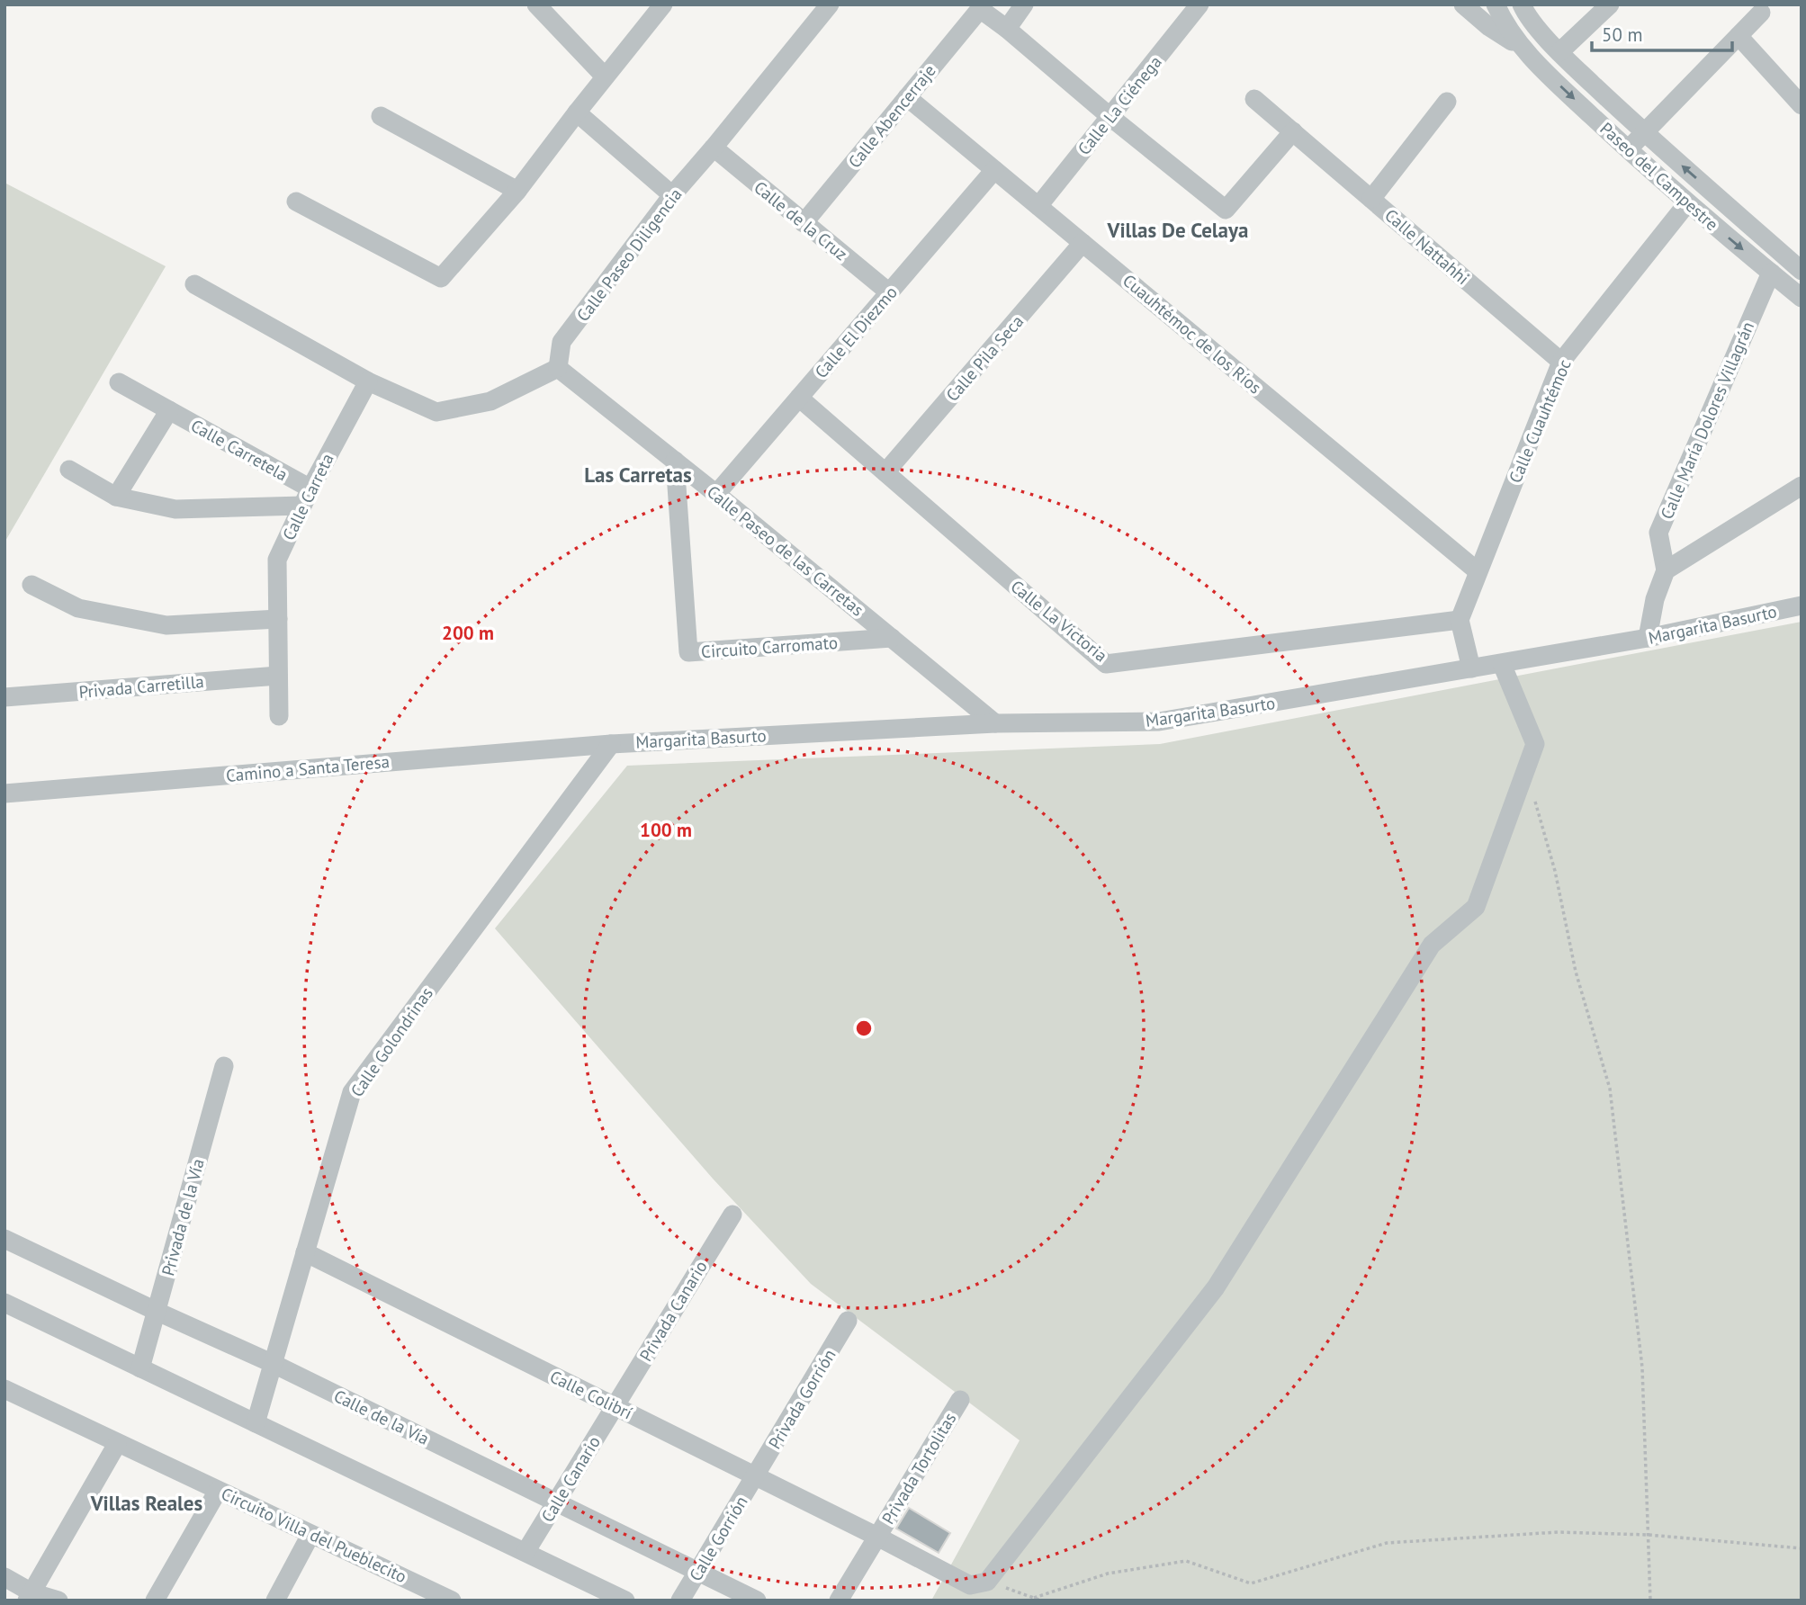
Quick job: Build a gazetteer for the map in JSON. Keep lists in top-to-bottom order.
{
  "streets": {
    "street": [
      "Calle La Ciénega",
      "Calle Abencerraje",
      "Paseo del Campestre",
      "Calle de la Cruz",
      "Calle Nattahhi",
      "Calle Paseo Diligencia",
      "Calle El Diezmo",
      "Cuauhtémoc de los Ríos",
      "Calle Pila Seca",
      "Calle María Dolores Villagrán",
      "Calle Cuauhtémoc",
      "Calle Carretela",
      "Calle Carreta",
      "Calle Paseo de las Carretas",
      "Calle La Victoria",
      "Margarita Basurto",
      "Circuito Carromato",
      "Privada Carretilla",
      "Camino a Santa Teresa",
      "Calle Golondrinas",
      "Privada de la Vía",
      "Privada Canario",
      "Calle Colibrí",
      "Privada Gorrión",
      "Calle de la Vía",
      "Privada Tortolitas",
      "Calle Canario",
      "Circuito Villa del Pueblecito",
      "Calle Gorrión"
    ]
  },
  "crossings": [
    ["Calle La Ciénega", "Cuauhtémoc de los Ríos"],
    ["Calle Abencerraje", "Calle de la Cruz"],
    ["Calle Abencerraje", "Cuauhtémoc de los Ríos"],
    ["Paseo del Campestre", "Calle María Dolores Villagrán"],
    ["Paseo del Campestre", "Calle Cuauhtémoc"],
    ["Calle de la Cruz", "Calle Paseo Diligencia"],
    ["Calle de la Cruz", "Calle El Diezmo"],
    ["Calle Nattahhi", "Calle Cuauhtémoc"],
    ["Calle Paseo Diligencia", "Calle Paseo de las Carretas"],
    ["Calle El Diezmo", "Cuauhtémoc de los Ríos"],
    ["Calle El Diezmo", "Calle Paseo de las Carretas"],
    ["Calle El Diezmo", "Calle La Victoria"],
    ["Cuauhtémoc de los Ríos", "Calle Pila Seca"],
    ["Cuauhtémoc de los Ríos", "Calle Cuauhtémoc"],
    ["Calle Pila Seca", "Calle La Victoria"],
    ["Calle Cuauhtémoc", "Calle La Victoria"],
    ["Calle Carretela", "Calle Carreta"],
    ["Calle Carreta", "Privada Carretilla"],
    ["Calle Paseo de las Carretas", "Margarita Basurto"],
    ["Calle Paseo de las Carretas", "Circuito Carromato"],
    ["Margarita Basurto", "Camino a Santa Teresa"],
    ["Margarita Basurto", "Calle Golondrinas"],
    ["Camino a Santa Teresa", "Calle Golondrinas"],
    ["Calle Golondrinas", "Calle Colibrí"],
    ["Calle Golondrinas", "Calle de la Vía"],
    ["Privada de la Vía", "Calle de la Vía"],
    ["Privada Canario", "Calle Colibrí"],
    ["Privada Canario", "Calle Canario"],
    ["Calle Colibrí", "Privada Gorrión"],
    ["Calle Colibrí", "Privada Tortolitas"],
    ["Calle Colibrí", "Calle Canario"],
    ["Calle Colibrí", "Calle Gorrión"],
    ["Privada Gorrión", "Calle Gorrión"],
    ["Calle de la Vía", "Calle Canario"],
    ["Calle de la Vía", "Calle Gorrión"]
  ],
  "districts": ["Villas De Celaya", "Las Carretas", "Villas Reales"],
  "scale_bar": "50 m",
  "rings": ["200 m", "100 m"]
}
